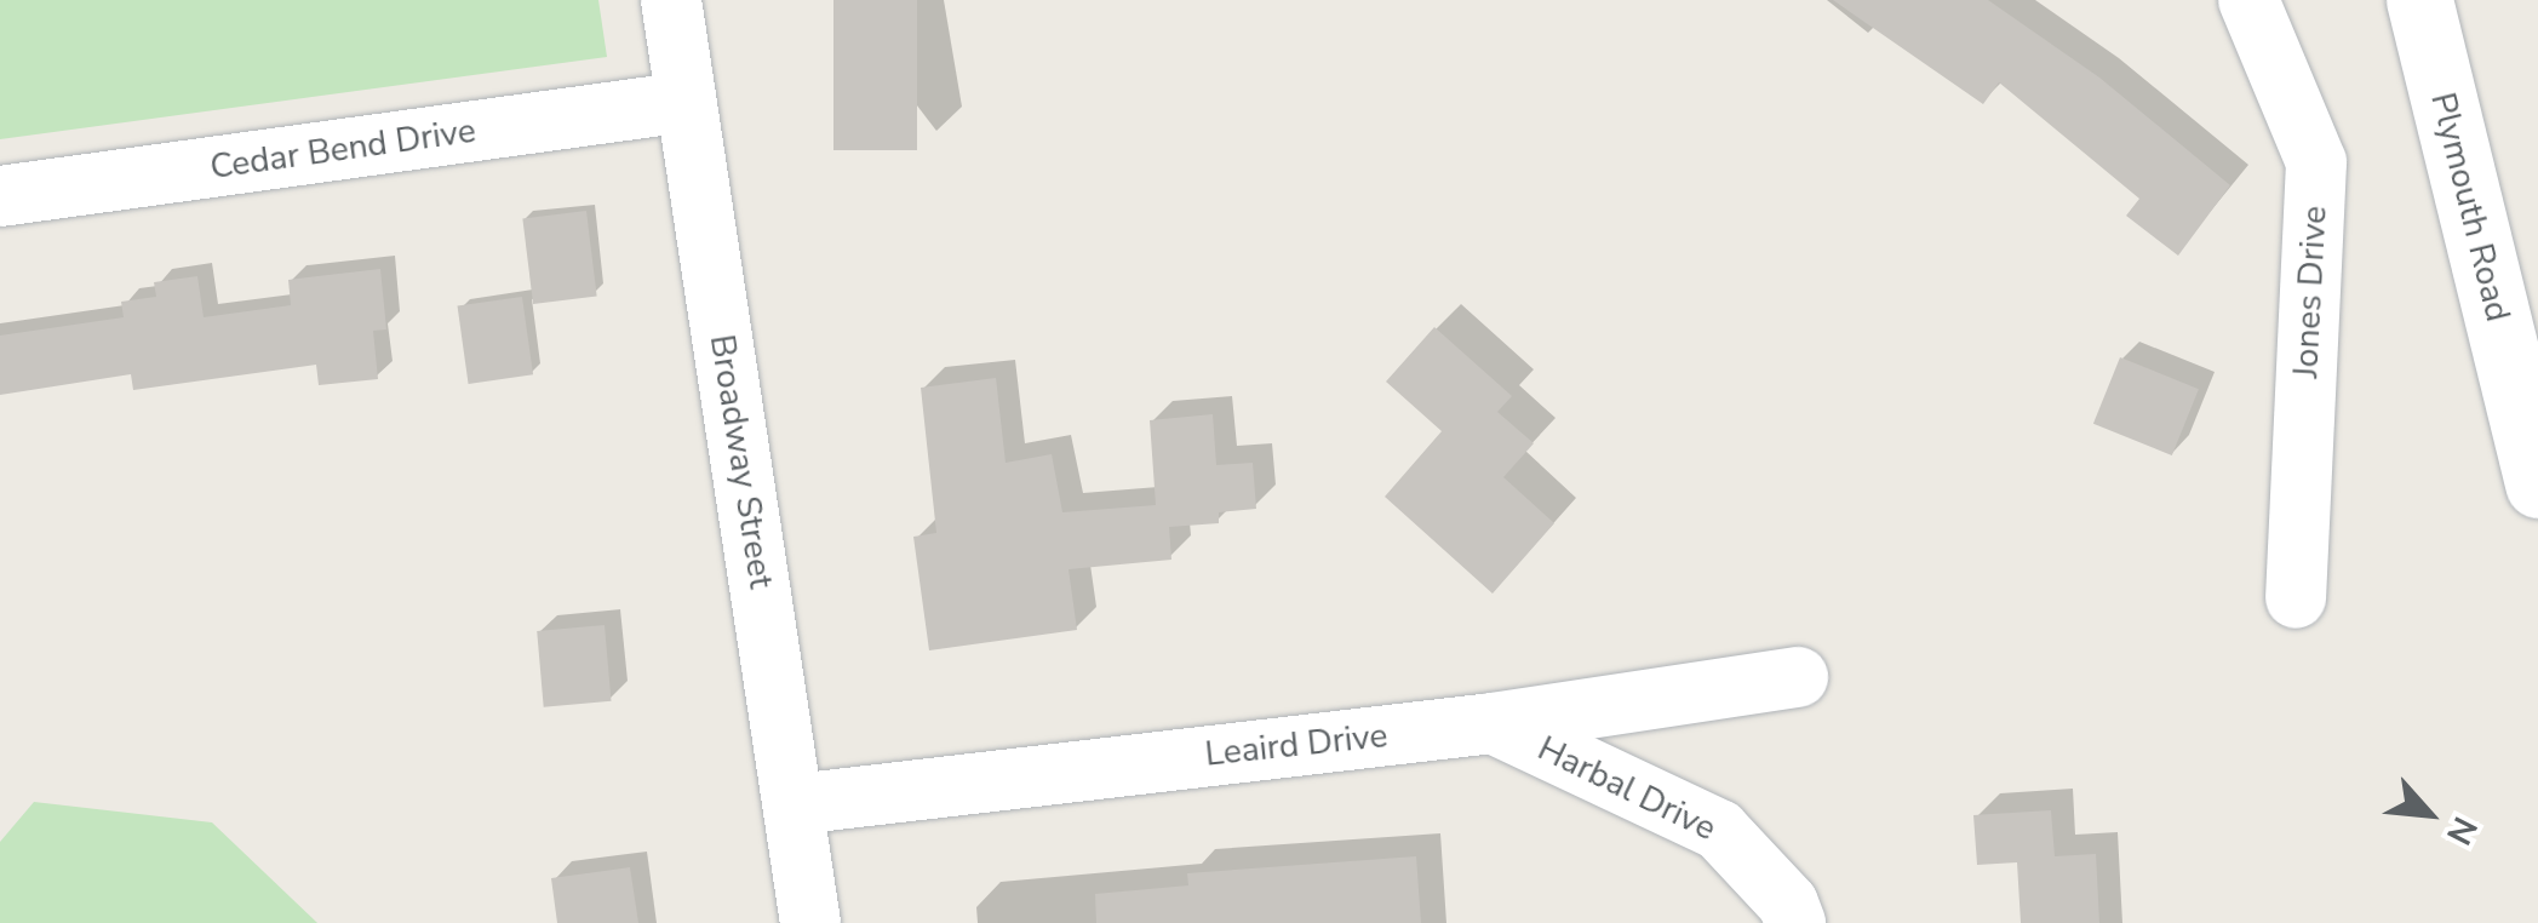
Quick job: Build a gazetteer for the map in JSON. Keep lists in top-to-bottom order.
{
  "streets": {
    "main road": ["Plymouth Road"],
    "street": [
      "Cedar Bend Drive",
      "Jones Drive",
      "Broadway Street",
      "Leaird Drive",
      "Harbal Drive"
    ]
  },
  "crossings": [
    ["Cedar Bend Drive", "Broadway Street"],
    ["Broadway Street", "Leaird Drive"],
    ["Leaird Drive", "Harbal Drive"]
  ],
  "north": "bottom right"
}
